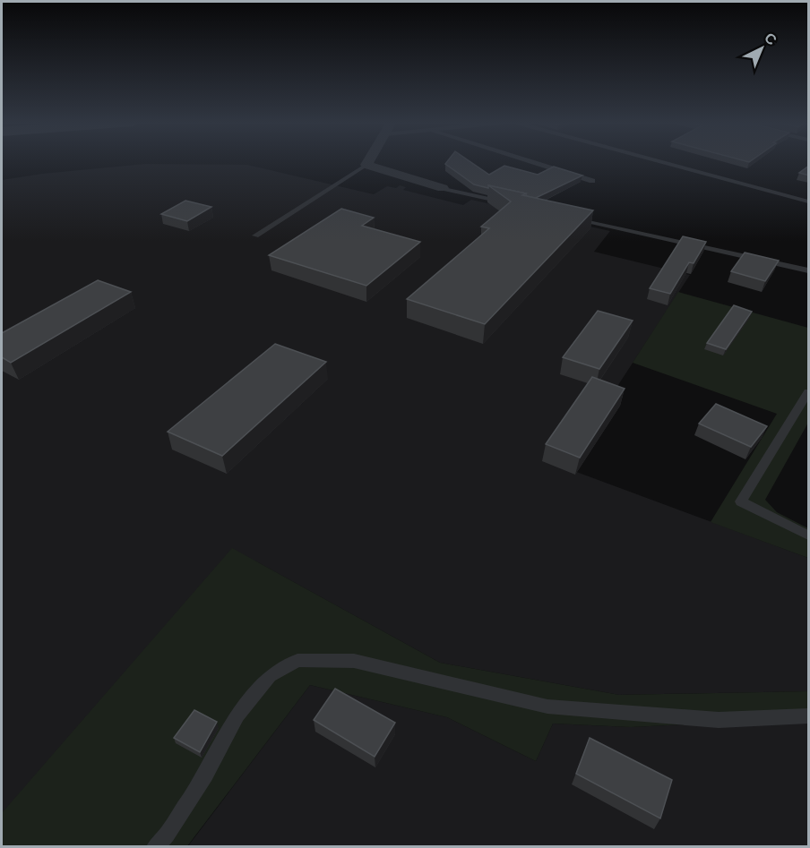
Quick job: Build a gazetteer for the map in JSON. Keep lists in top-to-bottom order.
{
  "north": "top right"
}
